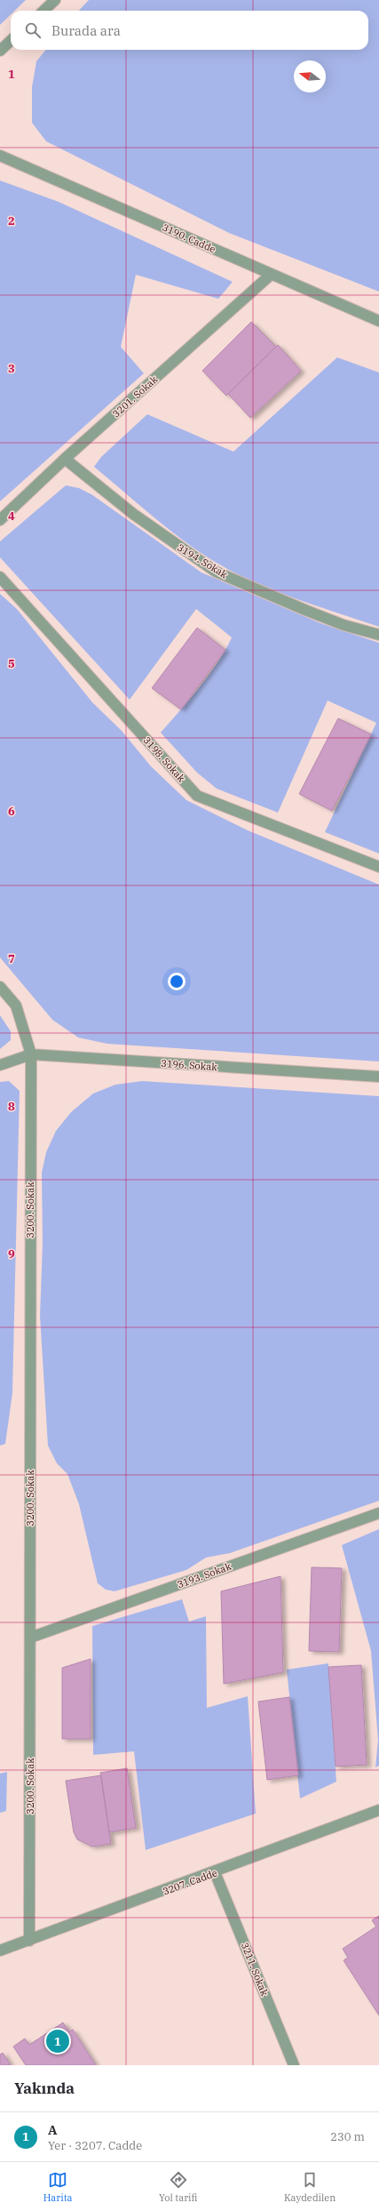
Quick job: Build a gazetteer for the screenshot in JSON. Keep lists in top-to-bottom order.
{
  "streets": {
    "street": [
      "3190. Cadde",
      "3201. Sokak",
      "3194. Sokak",
      "3198. Sokak",
      "3196. Sokak",
      "3200. Sokak",
      "3193. Sokak",
      "3207. Cadde",
      "3211. Sokak"
    ]
  },
  "crossings": [
    ["3190. Cadde", "3201. Sokak"],
    ["3201. Sokak", "3194. Sokak"],
    ["3196. Sokak", "3200. Sokak"],
    ["3200. Sokak", "3193. Sokak"],
    ["3200. Sokak", "3207. Cadde"],
    ["3207. Cadde", "3211. Sokak"]
  ],
  "north": "left",
  "page": {
    "search": "Burada ara",
    "pins": "1",
    "heading": "Yakında",
    "list": [
      {
        "mark": "1",
        "name": "A",
        "note": "Yer · 3207. Cadde",
        "value": "230 m"
      }
    ],
    "nav": ["Harita", "Yol tarifi", "Kaydedilen"]
  },
  "grid": {
    "rows": [
      "1",
      "2",
      "3",
      "4",
      "5",
      "6",
      "7",
      "8",
      "9"
    ]
  }
}
